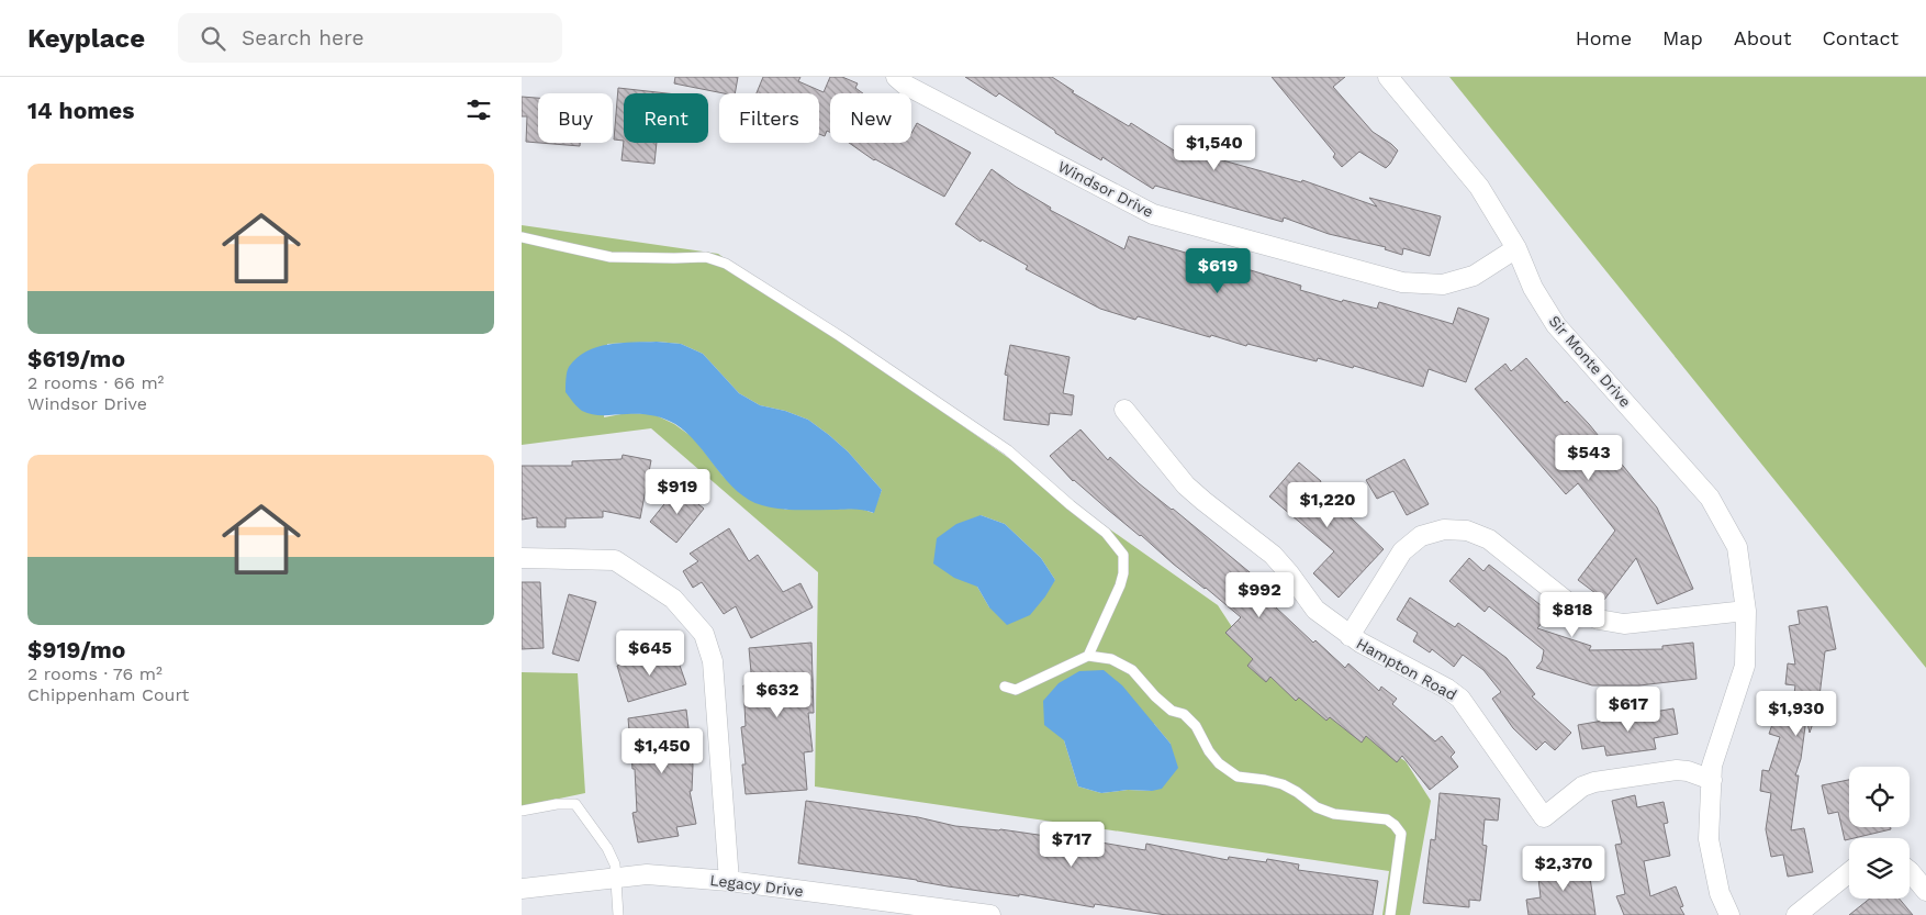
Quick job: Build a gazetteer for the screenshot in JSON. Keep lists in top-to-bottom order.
{
  "streets": {
    "street": [
      "Windsor Drive",
      "Sir Monte Drive",
      "Hampton Road",
      "Legacy Drive"
    ]
  },
  "crossings": [
    ["Windsor Drive", "Sir Monte Drive"],
    ["Sir Monte Drive", "Hampton Road"]
  ],
  "page": {
    "header": "Keyplace",
    "search": "Search here",
    "nav": [
      "Home",
      "Map",
      "About",
      "Contact"
    ],
    "heading": "14 homes",
    "chip": [
      "Buy",
      "Rent",
      "Filters",
      "New"
    ],
    "price": [
      "$1,540",
      "$619",
      "$543",
      "$919",
      "$1,220",
      "$992",
      "$818",
      "$645",
      "$632",
      "$617",
      "$1,930",
      "$1,450",
      "$717",
      "$2,370"
    ],
    "list": [
      {
        "name": "$619/mo",
        "note": "2 rooms · 66 m² · Windsor Drive"
      },
      {
        "name": "$919/mo",
        "note": "2 rooms · 76 m² · Chippenham Court"
      }
    ]
  }
}
